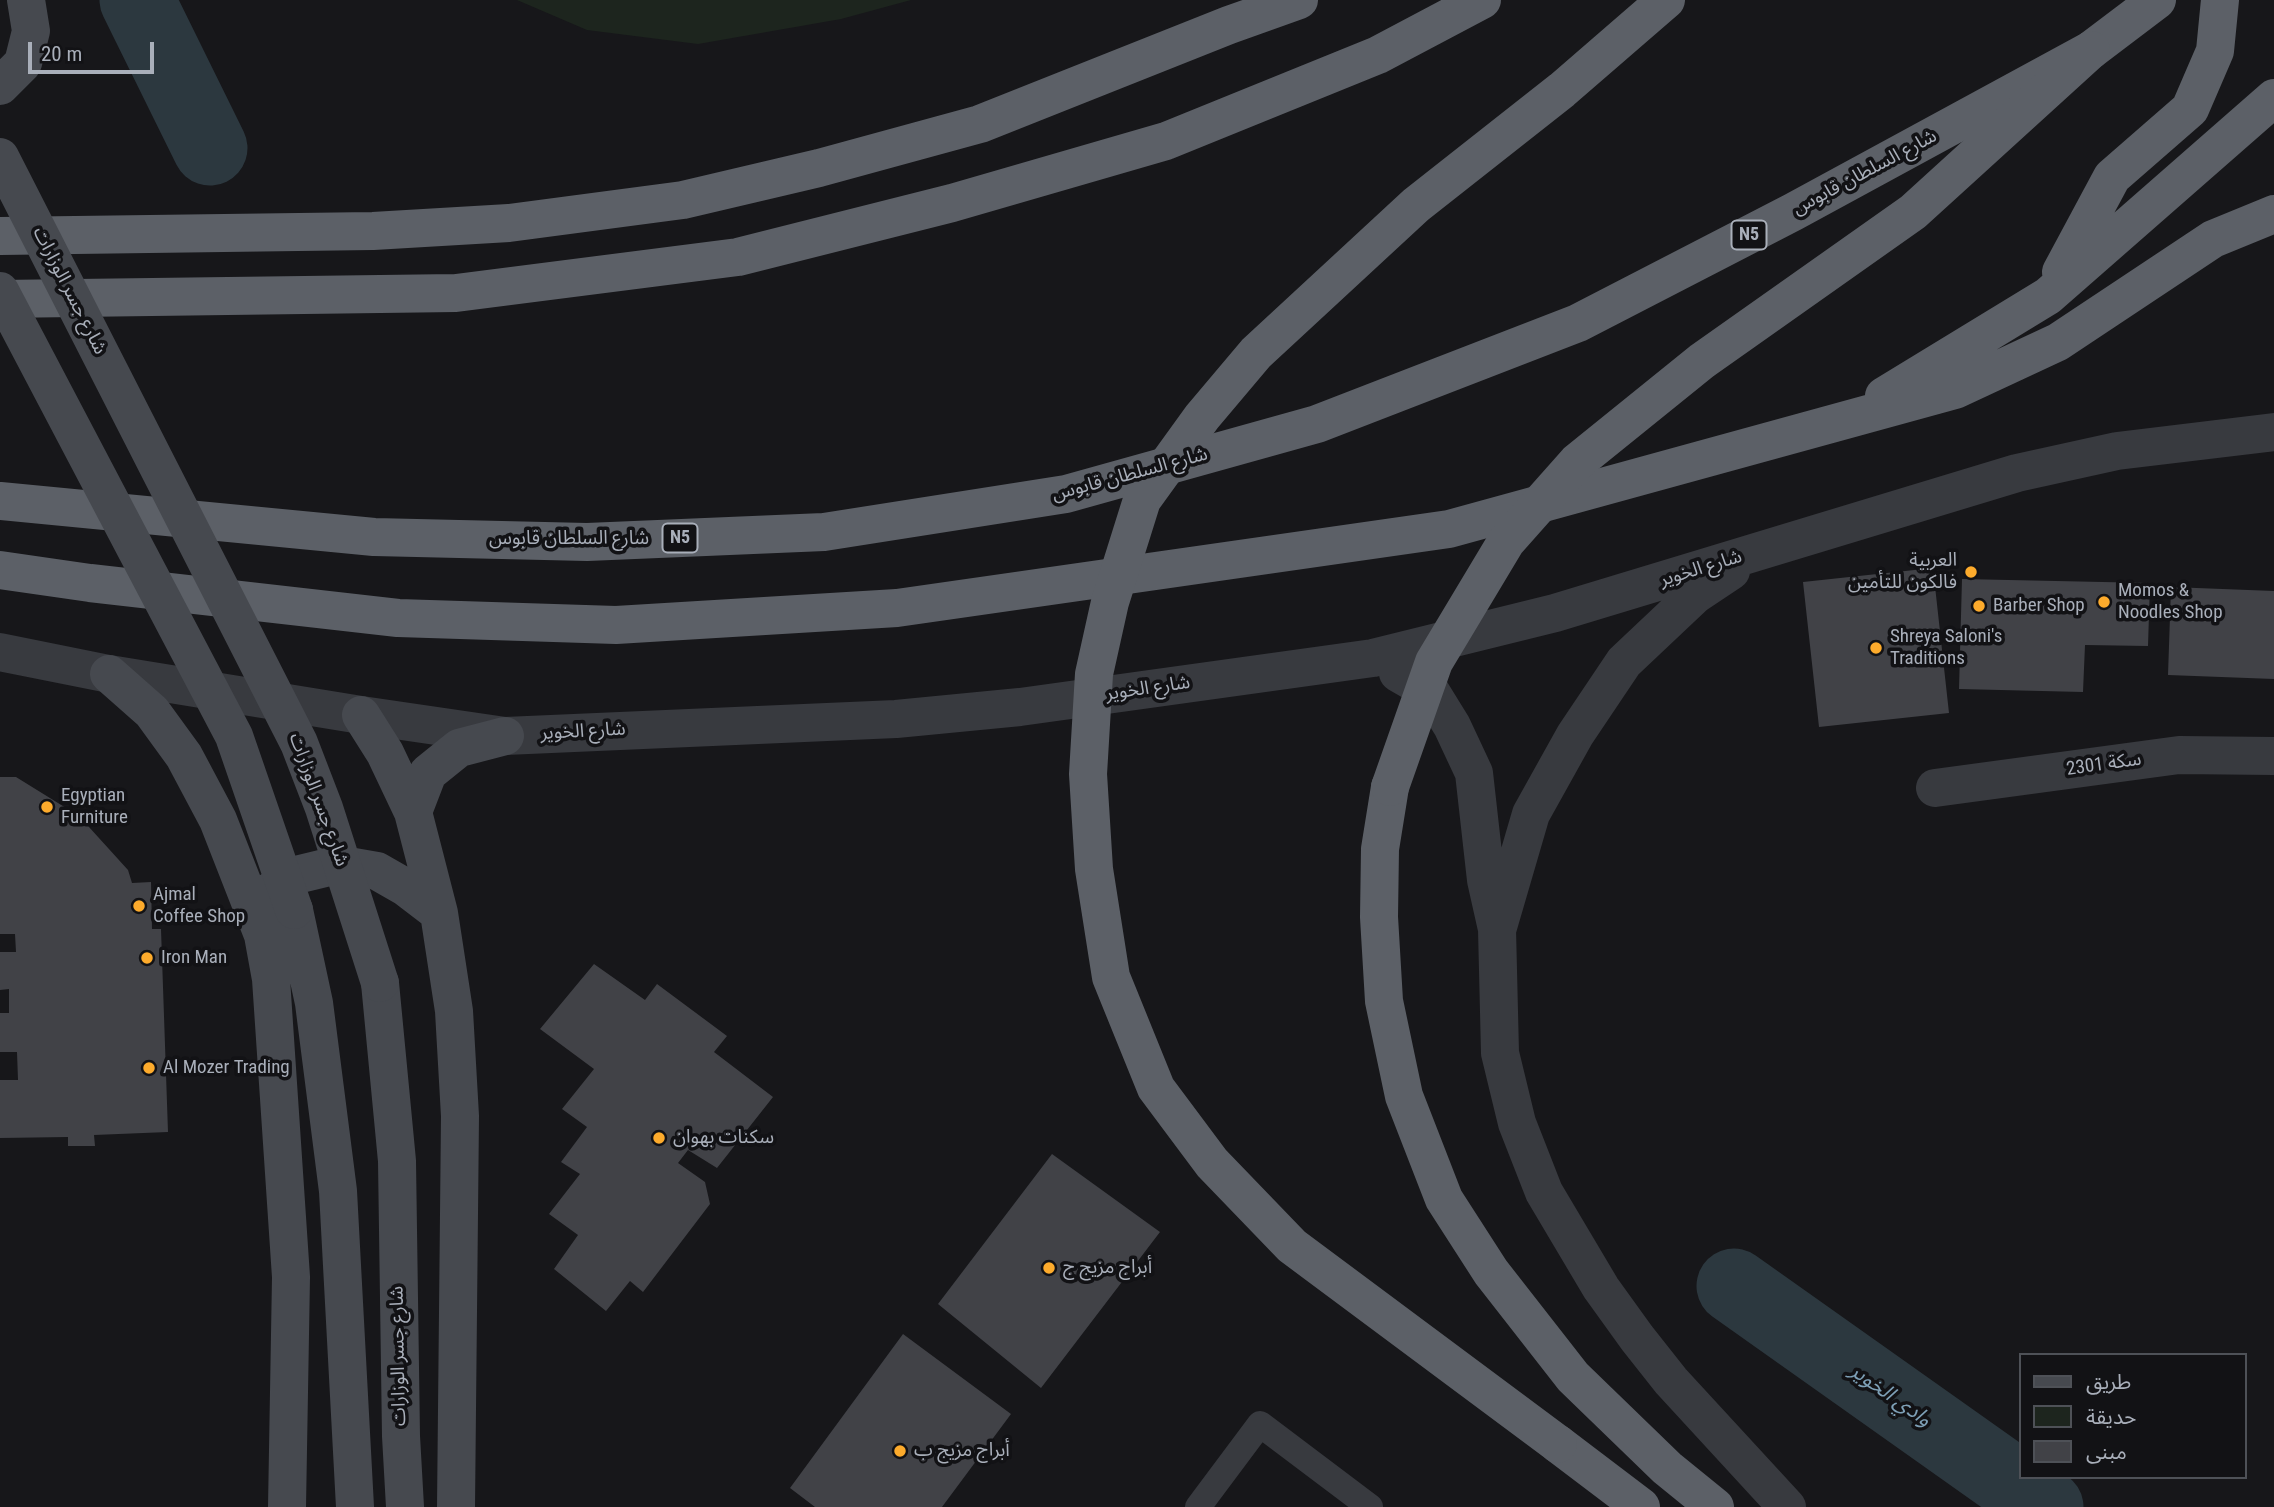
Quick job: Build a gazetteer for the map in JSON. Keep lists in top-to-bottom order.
{
  "streets": {
    "highway": ["شارع السلطان قابوس", "N5"],
    "main road": ["شارع جسر الوزارات"],
    "street": ["شارع الخوير", "سكة 2301"]
  },
  "water": ["وادي الخوير"],
  "places": [
    "العربية فالكون للتأمين",
    "Momos & Noodles Shop",
    "Barber Shop",
    "Shreya Saloni's Traditions",
    "Egyptian Furniture",
    "Ajmal Coffee Shop",
    "Iron Man",
    "Al Mozer Trading",
    "سكنات بهوان",
    "أبراج مزيج ج",
    "أبراج مزيج ب"
  ],
  "legend": ["طريق", "حديقة", "مبنى"],
  "scale_bar": "20 m"
}
